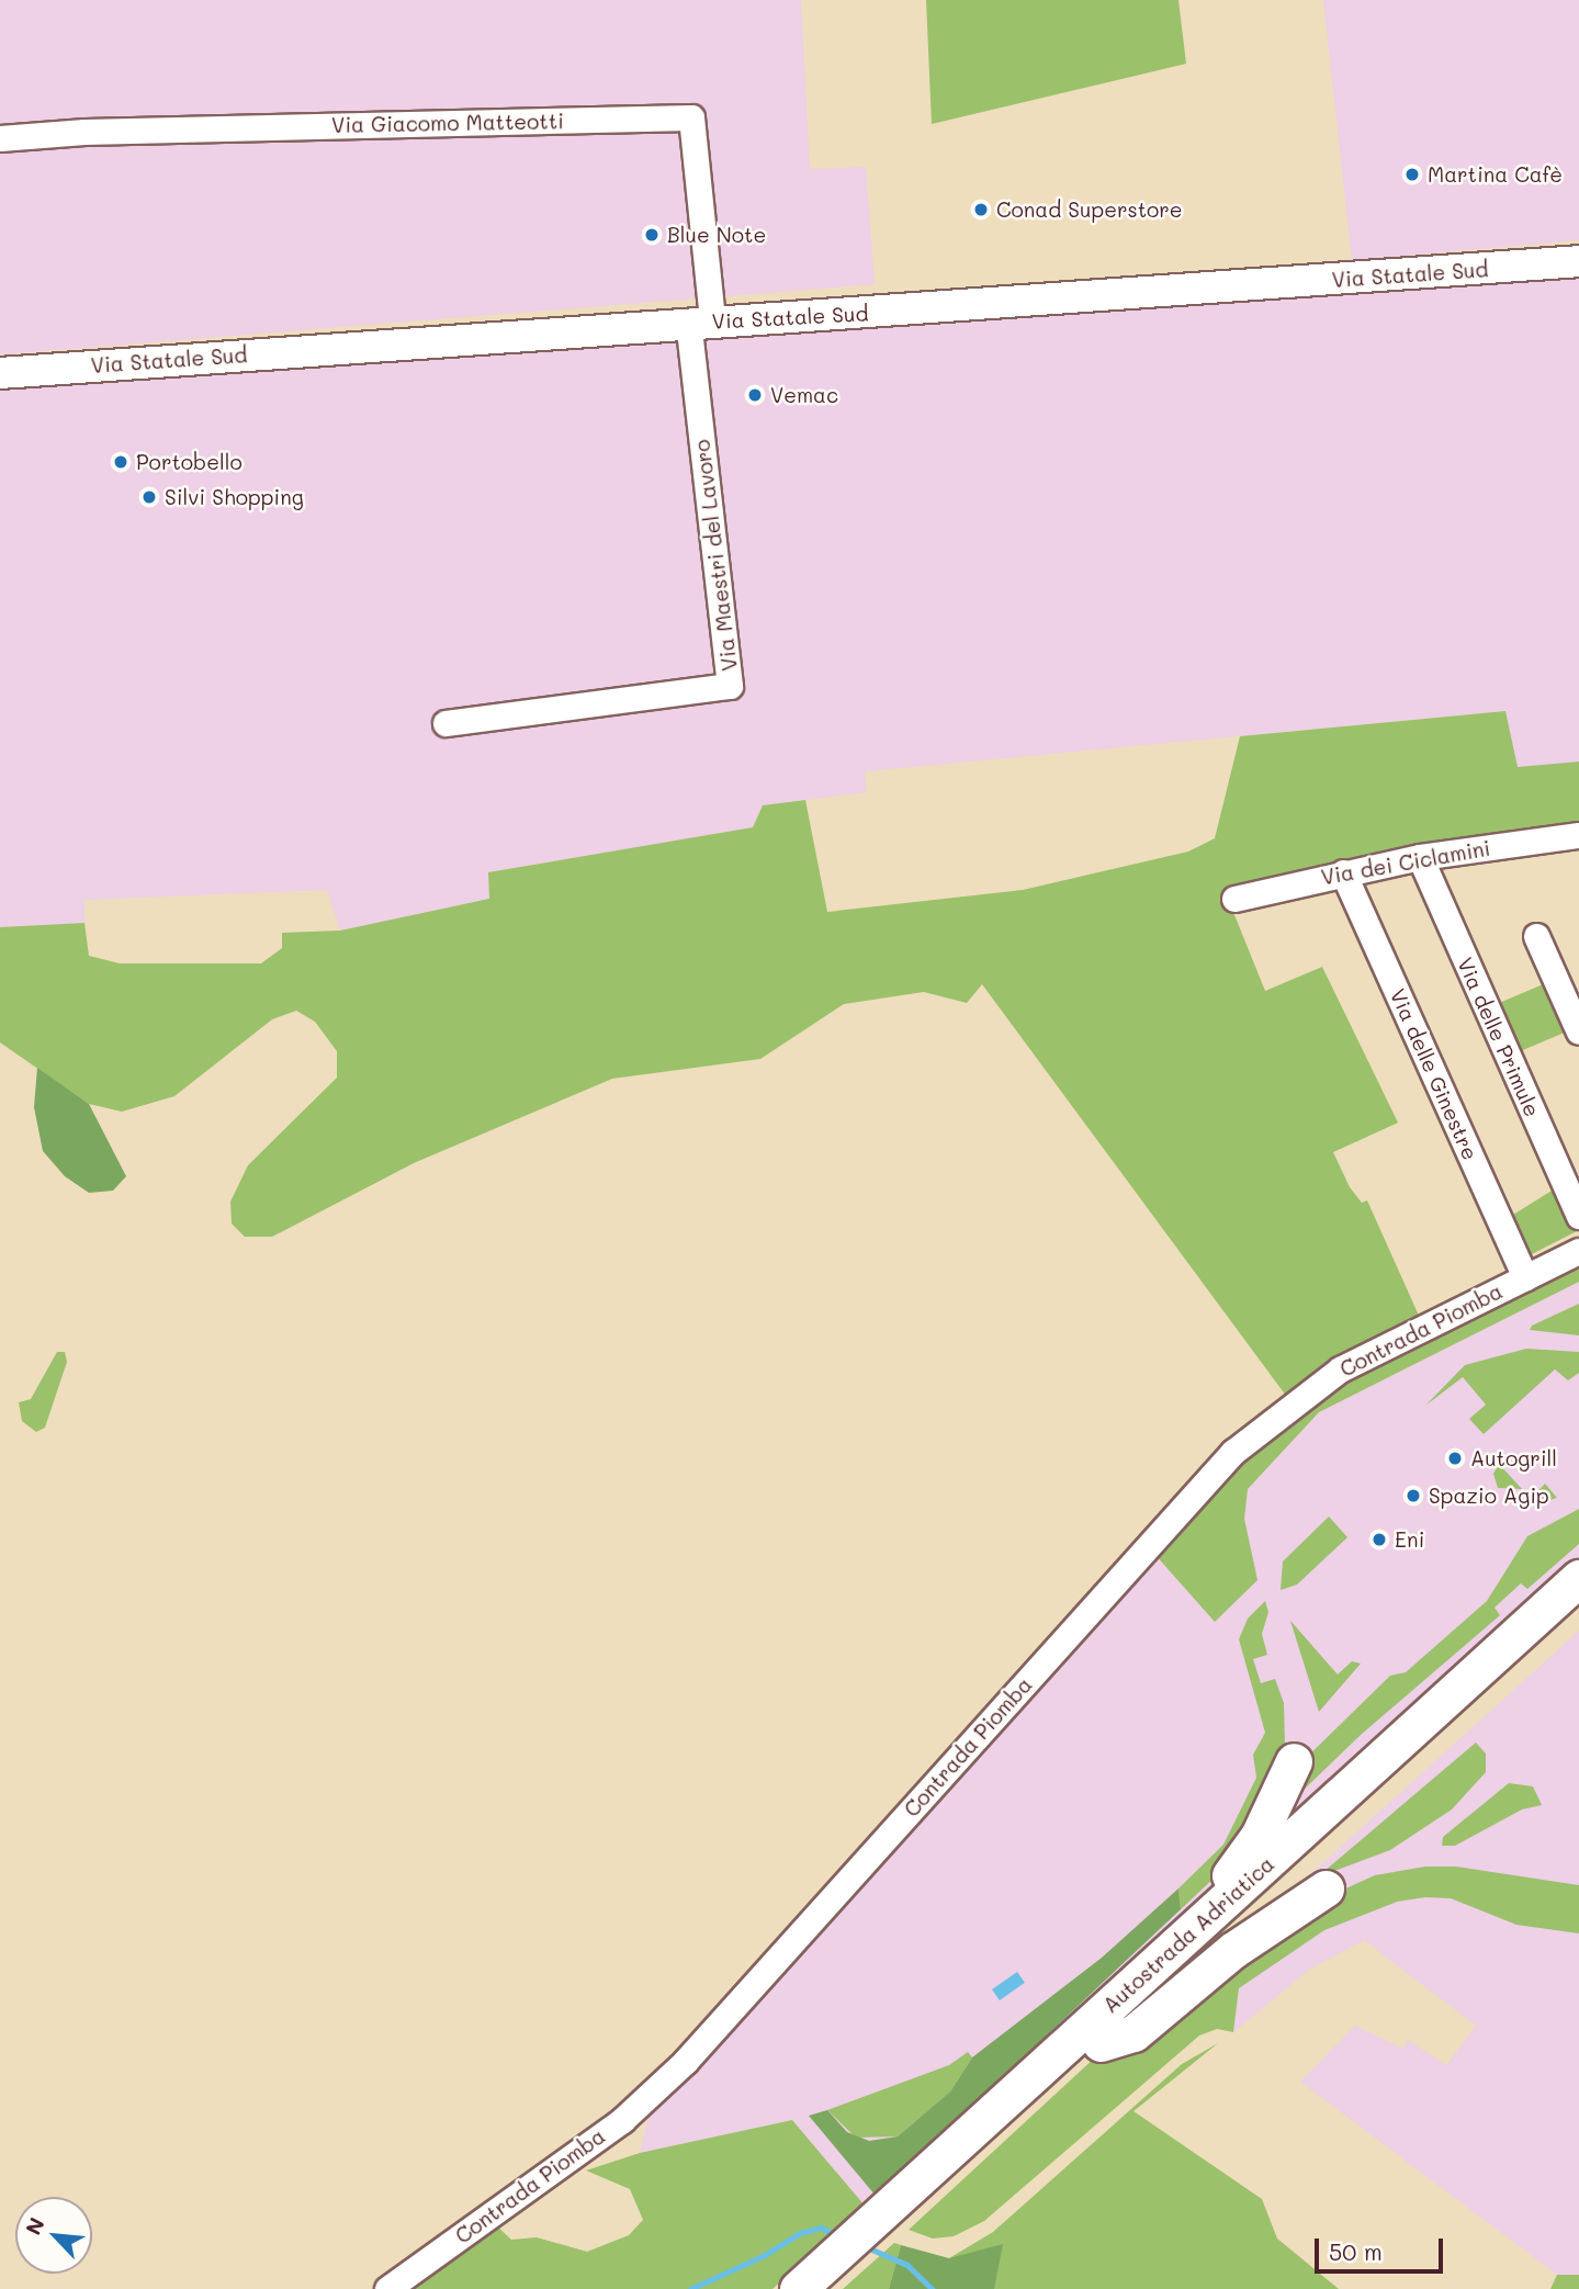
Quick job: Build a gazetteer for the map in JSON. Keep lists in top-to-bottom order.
{
  "streets": {
    "highway": ["Autostrada Adriatica"],
    "main road": ["Via Statale Sud"],
    "street": [
      "Via Giacomo Matteotti",
      "Via Maestri del Lavoro",
      "Via dei Ciclamini",
      "Via delle Primule",
      "Via delle Ginestre",
      "Contrada Piomba"
    ]
  },
  "crossings": [
    ["Via Giacomo Matteotti", "Via Statale Sud"],
    ["Via Giacomo Matteotti", "Via Maestri del Lavoro"],
    ["Via Statale Sud", "Via Maestri del Lavoro"],
    ["Via dei Ciclamini", "Via delle Primule"],
    ["Via dei Ciclamini", "Via delle Ginestre"],
    ["Via delle Ginestre", "Contrada Piomba"]
  ],
  "places": [
    "Martina Cafè",
    "Conad Superstore",
    "Blue Note",
    "Vemac",
    "Portobello",
    "Silvi Shopping",
    "Autogrill",
    "Spazio Agip",
    "Eni"
  ],
  "scale_bar": "50 m",
  "north": "top left"
}
